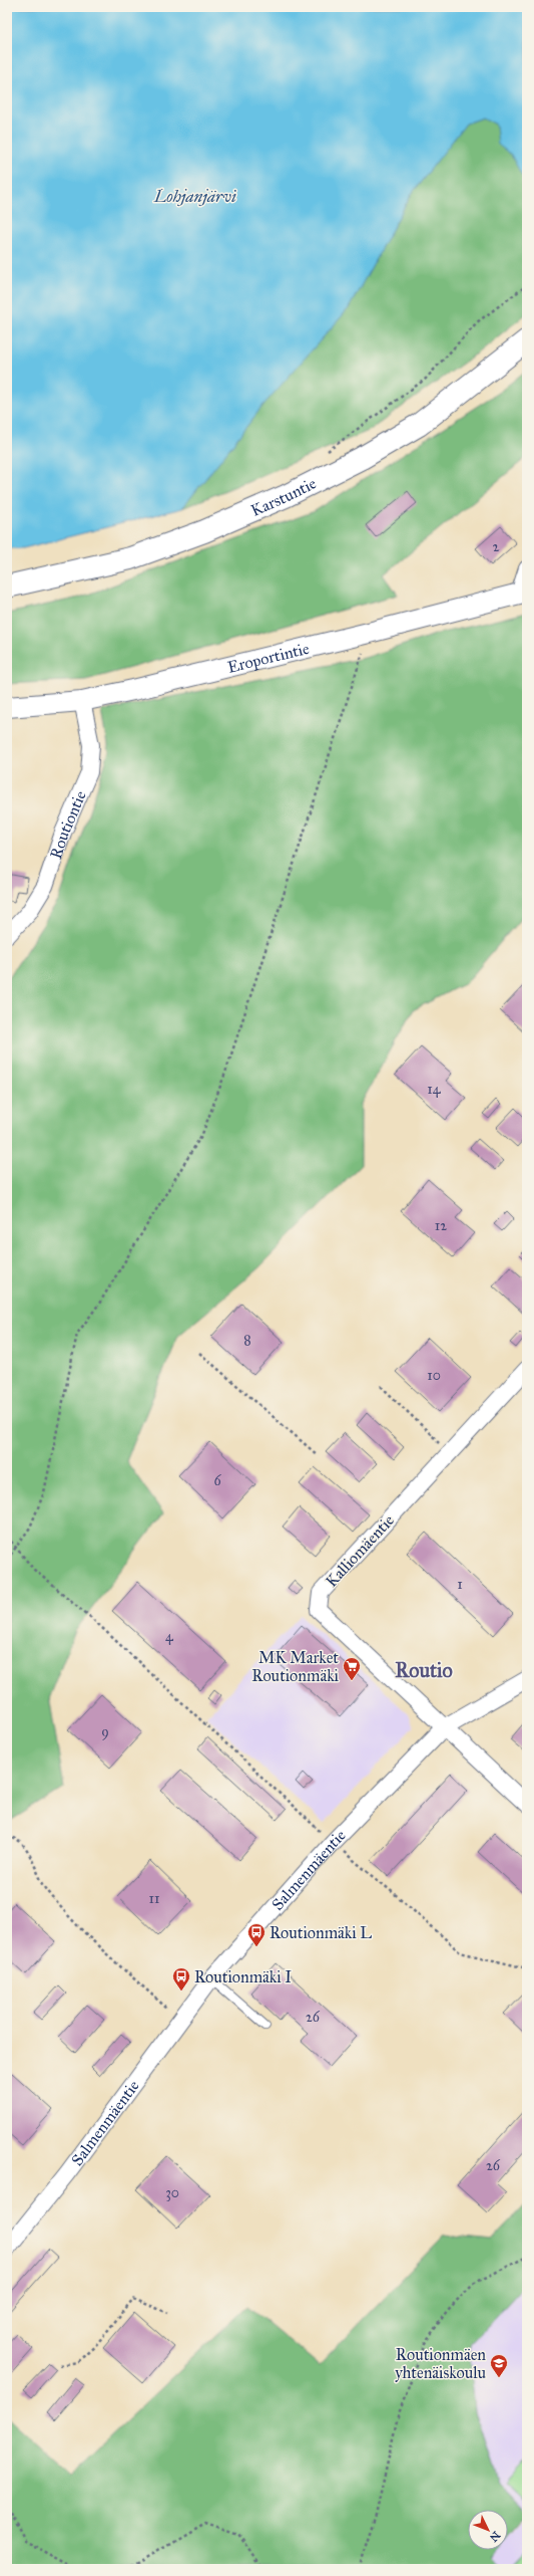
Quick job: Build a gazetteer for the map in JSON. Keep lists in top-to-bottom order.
{
  "streets": {
    "main road": ["Karstuntie"],
    "street": [
      "Eroportintie",
      "Routiontie",
      "Kalliomäentie",
      "Salmenmäentie"
    ]
  },
  "crossings": [
    ["Eroportintie", "Routiontie"],
    ["Kalliomäentie", "Salmenmäentie"]
  ],
  "districts": ["Routio"],
  "water": ["Lohjanjärvi"],
  "places": {
    "supermarket": ["MK Market Routionmäki"],
    "bus stop": ["Routionmäki L", "Routionmäki I"],
    "school or university": ["Routionmäen yhtenäiskoulu"]
  },
  "house_numbers": [
    "2",
    "14",
    "12",
    "8",
    "10",
    "6",
    "1",
    "4",
    "9",
    "11",
    "26",
    "26",
    "30"
  ],
  "north": "bottom right"
}
